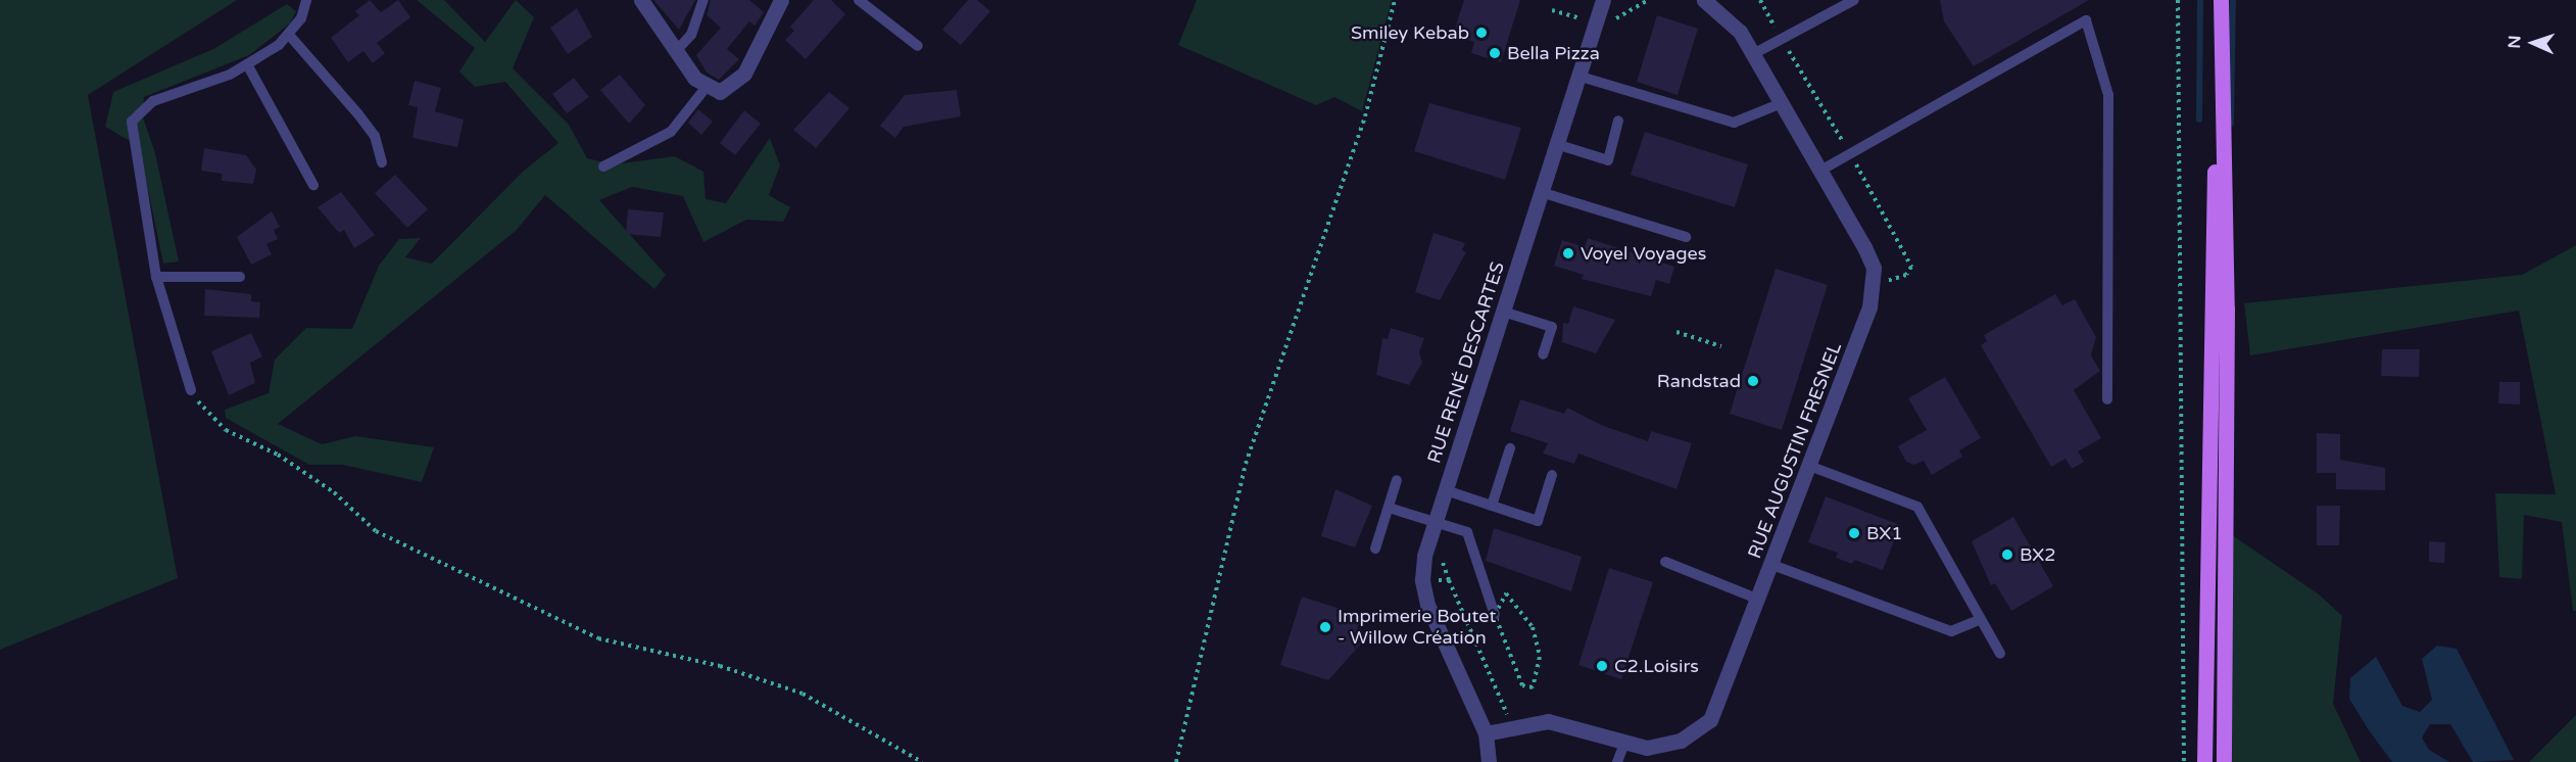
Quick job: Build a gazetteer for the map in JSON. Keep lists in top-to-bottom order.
{
  "streets": {
    "street": ["RUE RENÉ DESCARTES", "RUE AUGUSTIN FRESNEL"]
  },
  "crossings": [
    ["RUE RENÉ DESCARTES", "RUE AUGUSTIN FRESNEL"]
  ],
  "places": [
    "Smiley Kebab",
    "Bella Pizza",
    "Voyel Voyages",
    "Randstad",
    "BX1",
    "BX2",
    "Imprimerie Boutet - Willow Création",
    "C2.Loisirs"
  ],
  "north": "left"
}
